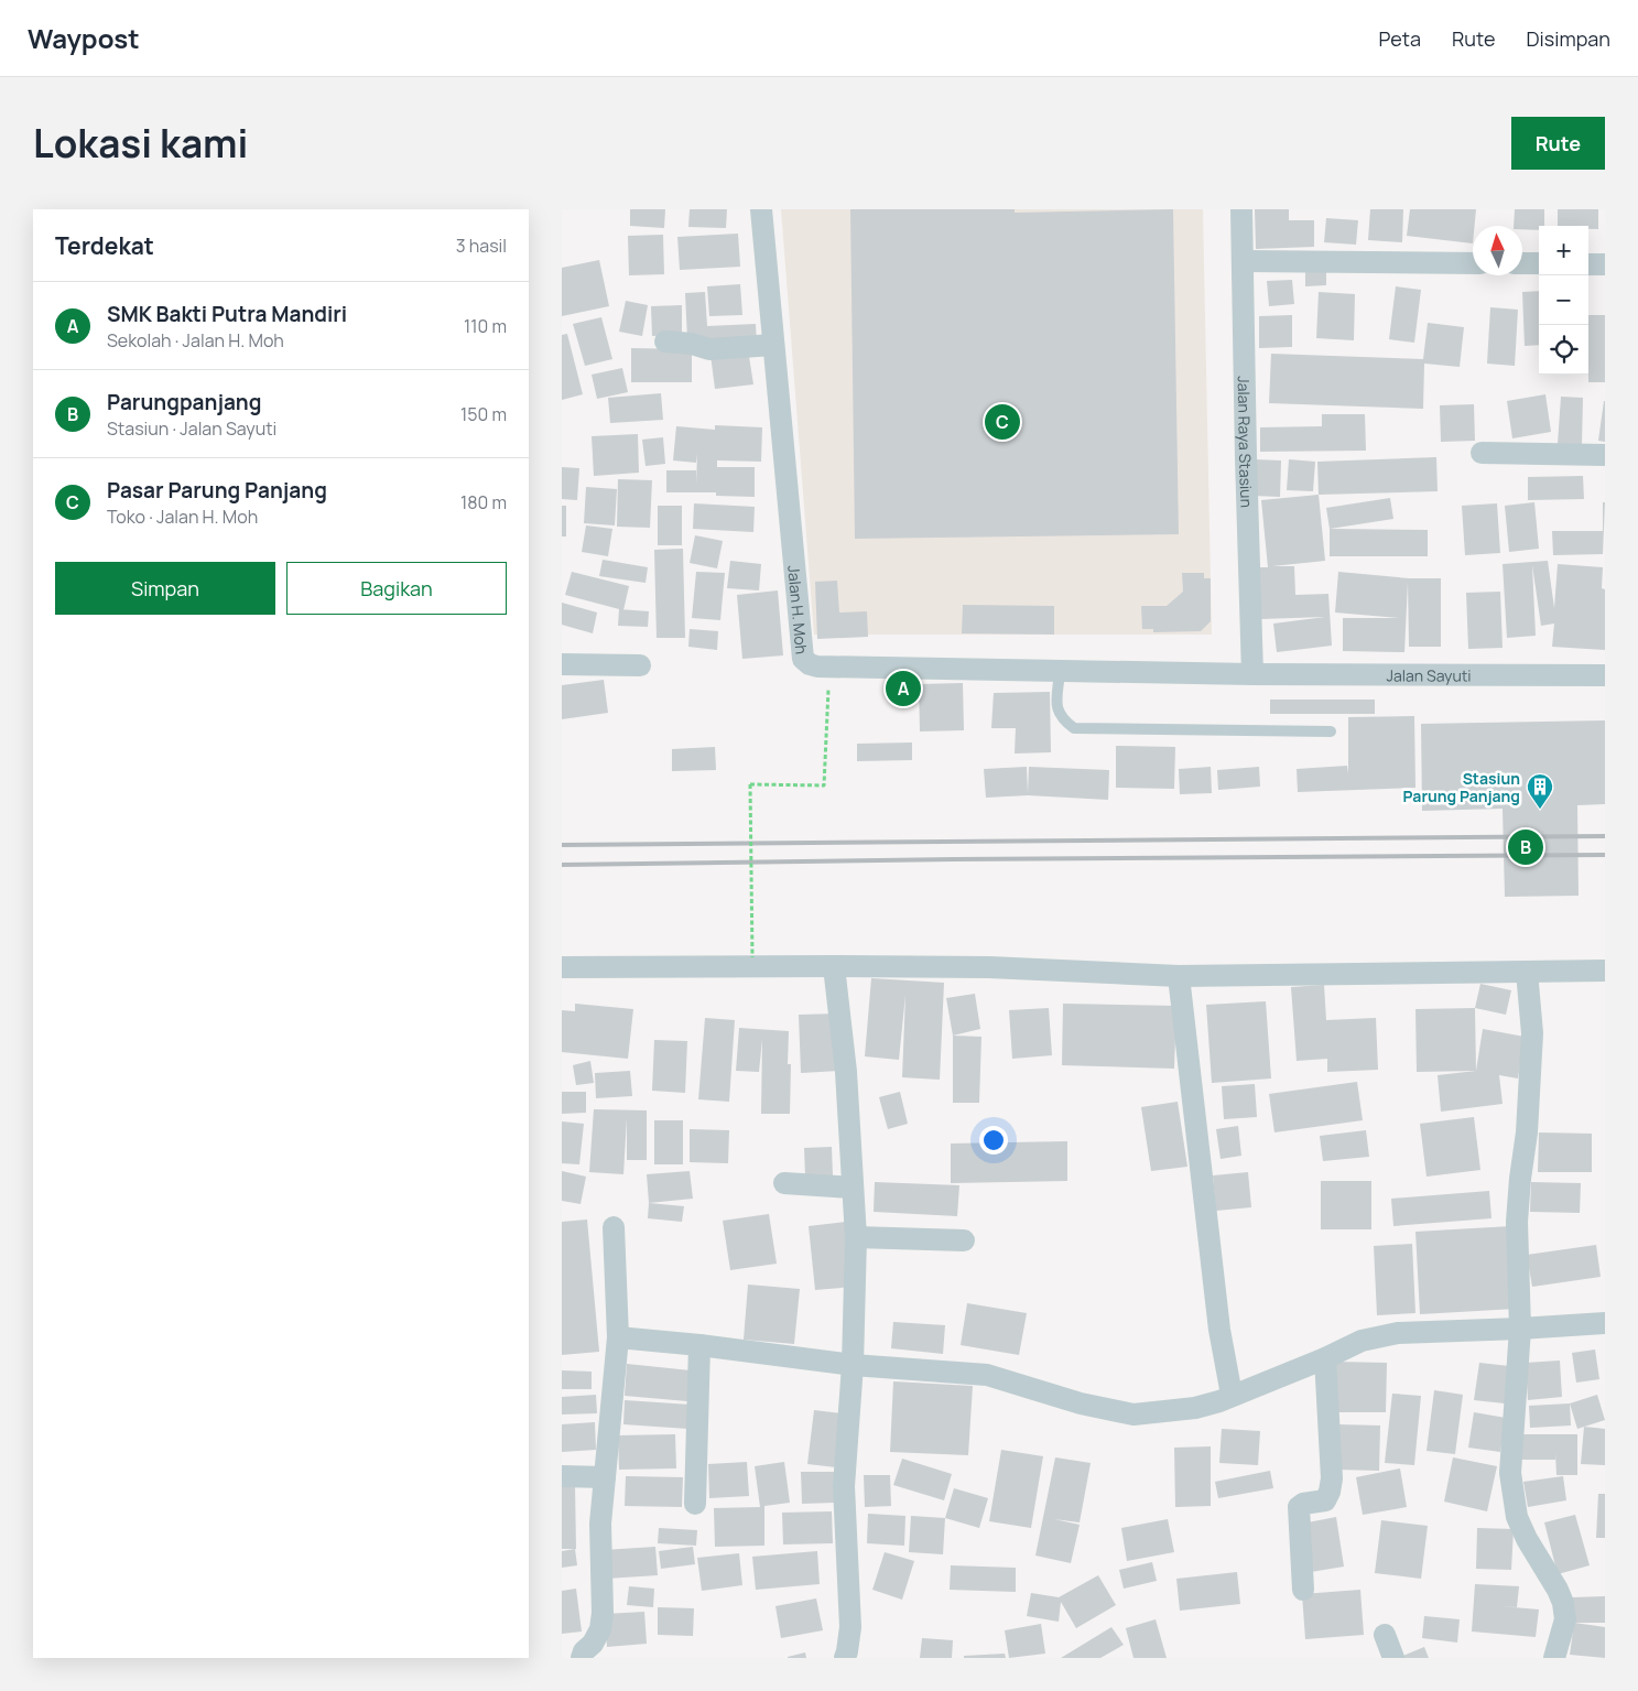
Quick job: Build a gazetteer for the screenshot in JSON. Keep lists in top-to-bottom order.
{
  "streets": {
    "street": ["Jalan Raya Stasiun", "Jalan H. Moh", "Jalan Sayuti"]
  },
  "crossings": [
    ["Jalan Raya Stasiun", "Jalan H. Moh"],
    ["Jalan Raya Stasiun", "Jalan Sayuti"],
    ["Jalan H. Moh", "Jalan Sayuti"]
  ],
  "places": {
    "building": ["Stasiun Parung Panjang"]
  },
  "north": "top",
  "page": {
    "header": "Waypost",
    "nav": ["Peta", "Rute", "Disimpan"],
    "title": "Lokasi kami",
    "buttons": [
      "Rute",
      ["Simpan", "Bagikan"]
    ],
    "heading": ["Terdekat", "3 hasil"],
    "map_buttons": ["+", "−"],
    "list": [
      {
        "mark": "A",
        "name": "SMK Bakti Putra Mandiri",
        "note": "Sekolah · Jalan H. Moh",
        "value": "110 m"
      },
      {
        "mark": "B",
        "name": "Parungpanjang",
        "note": "Stasiun · Jalan Sayuti",
        "value": "150 m"
      },
      {
        "mark": "C",
        "name": "Pasar Parung Panjang",
        "note": "Toko · Jalan H. Moh",
        "value": "180 m"
      }
    ],
    "pins": ["C", "A", "B"]
  }
}
